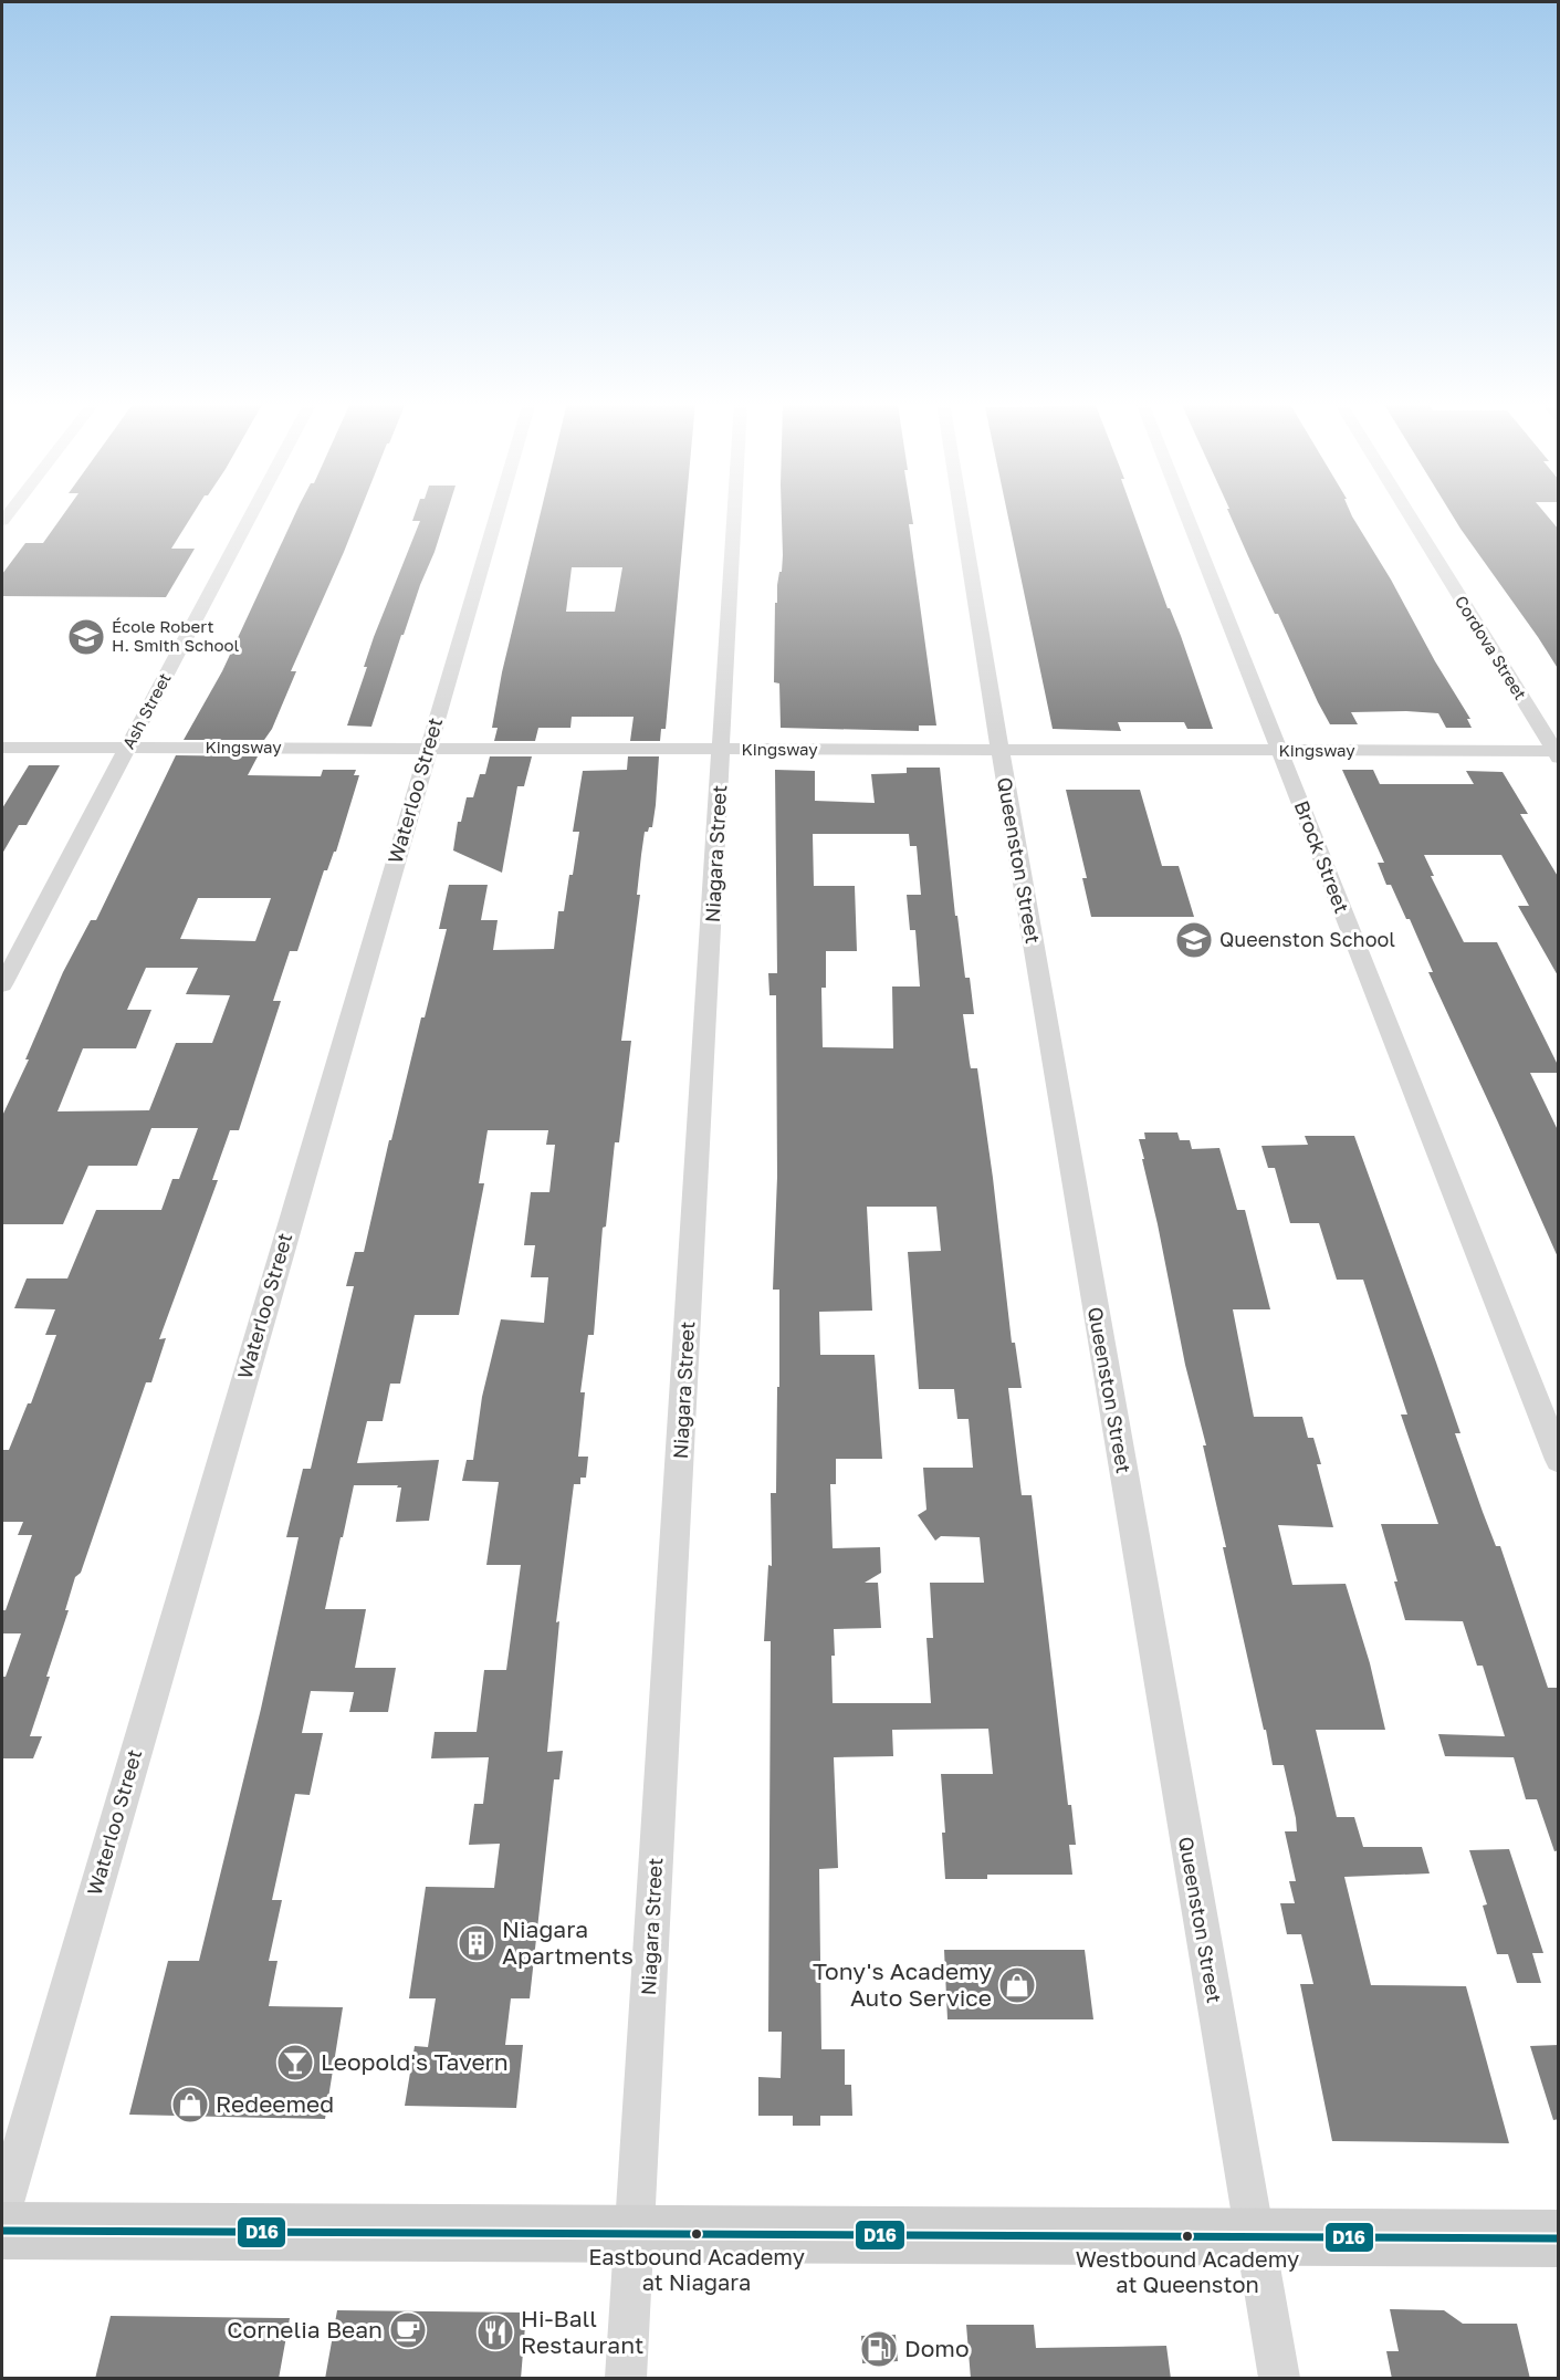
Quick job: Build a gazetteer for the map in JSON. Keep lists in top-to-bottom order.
{
  "streets": {
    "street": [
      "Cordova Street",
      "Ash Street",
      "Kingsway",
      "Waterloo Street",
      "Niagara Street",
      "Brock Street",
      "Queenston Street"
    ]
  },
  "crossings": [
    ["Cordova Street", "Kingsway"],
    ["Ash Street", "Kingsway"],
    ["Kingsway", "Waterloo Street"],
    ["Kingsway", "Niagara Street"],
    ["Kingsway", "Brock Street"],
    ["Kingsway", "Queenston Street"]
  ],
  "places": {
    "school or university": ["École Robert H. Smith School", "Queenston School"],
    "building": ["Niagara Apartments"],
    "shop": ["Tony's Academy Auto Service", "Redeemed"],
    "bar": ["Leopold's Tavern"],
    "other": ["Eastbound Academy at Niagara", "Westbound Academy at Queenston"],
    "cafe": ["Cornelia Bean"],
    "restaurant": ["Hi-Ball Restaurant"],
    "fuel station": ["Domo"]
  },
  "lines": ["transit line D16"]
}
